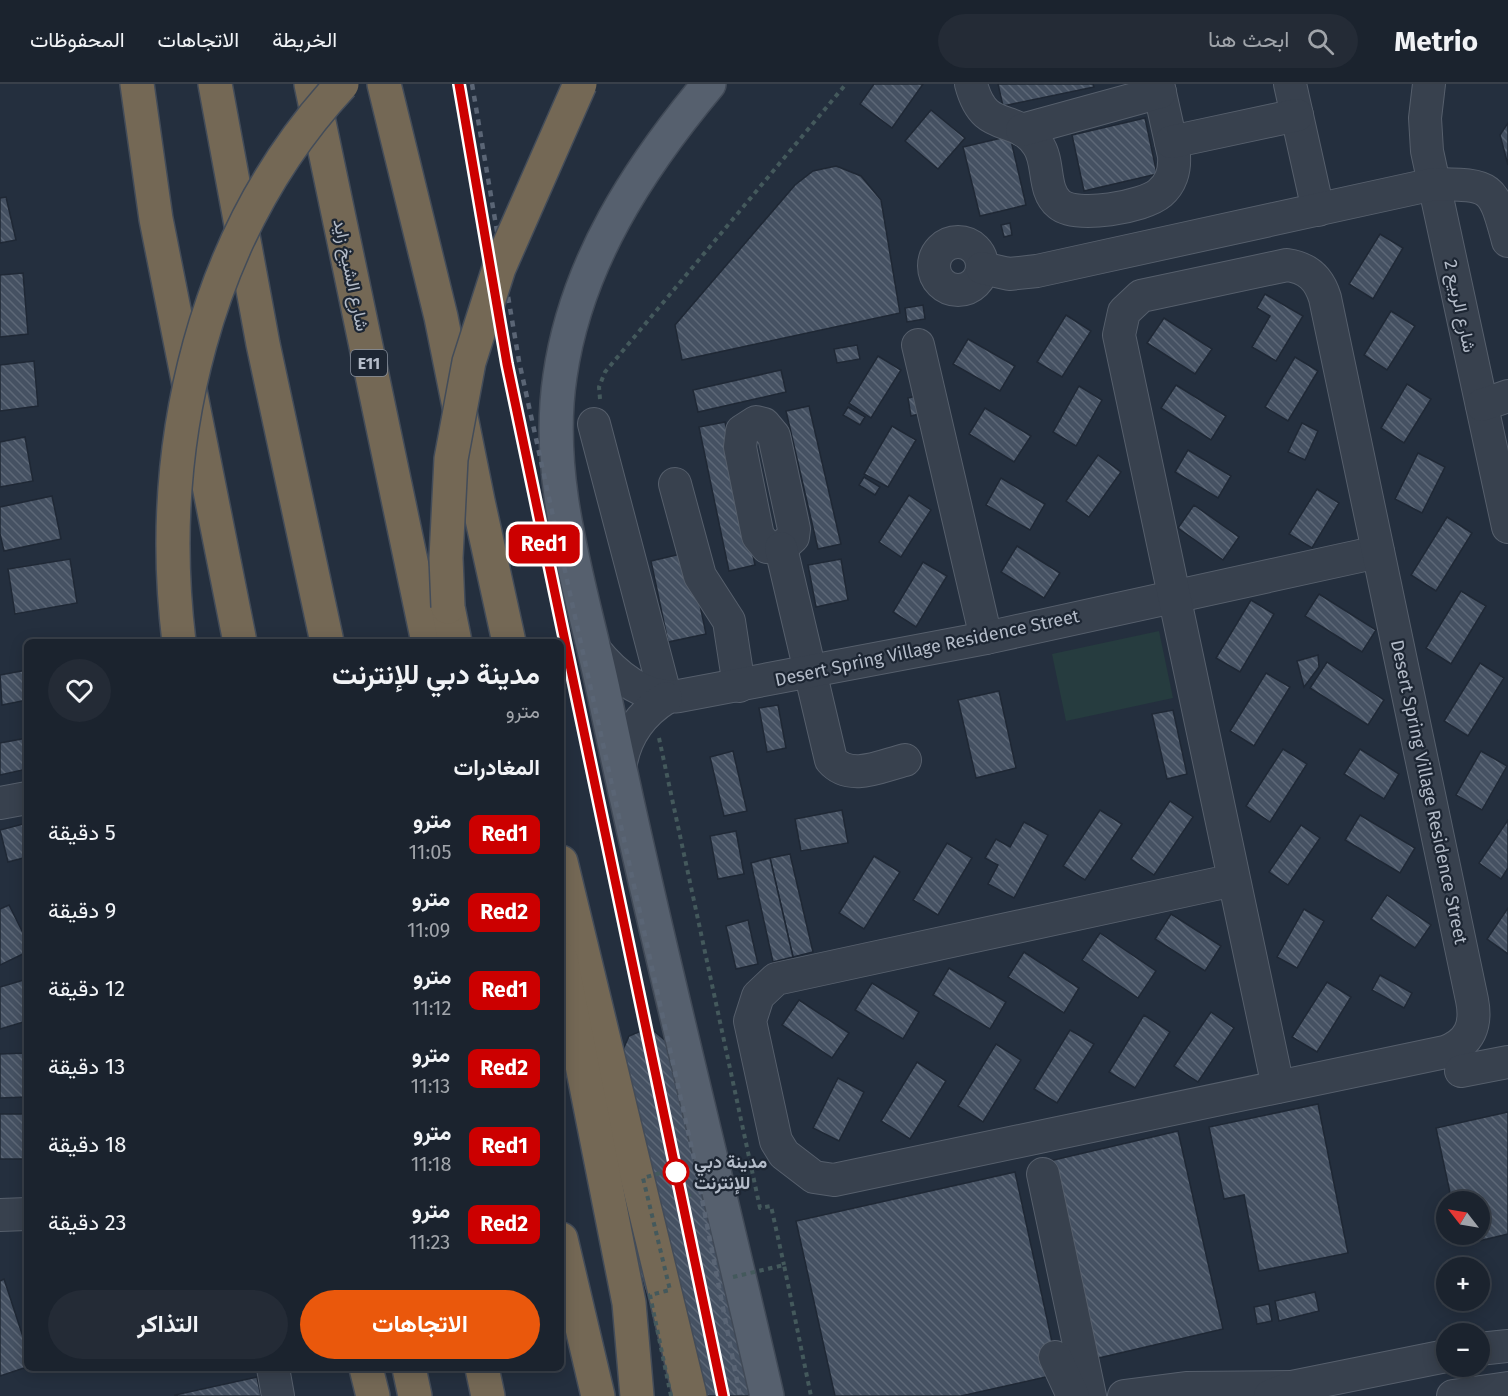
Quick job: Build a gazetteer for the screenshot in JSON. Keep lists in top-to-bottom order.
{
  "streets": {
    "highway": ["شارع الشيخ زايد", "E11"],
    "street": ["شارع الربيع 2", "Desert Spring Village Residence Street"]
  },
  "places": ["مدينة دبي للإنترنت"],
  "lines": ["metro line Red1"],
  "north": "top left",
  "page": {
    "header": "Metrio",
    "search": "ابحث هنا",
    "nav": ["الخريطة", "الاتجاهات", "المحفوظات"],
    "on_map": "Red1",
    "heading": [
      ["مدينة دبي للإنترنت", "مترو"],
      "المغادرات"
    ],
    "list": [
      {
        "mark": "Red1",
        "name": "مترو",
        "note": "11:05",
        "value": "5 دقيقة"
      },
      {
        "mark": "Red2",
        "name": "مترو",
        "note": "11:09",
        "value": "9 دقيقة"
      },
      {
        "mark": "Red1",
        "name": "مترو",
        "note": "11:12",
        "value": "12 دقيقة"
      },
      {
        "mark": "Red2",
        "name": "مترو",
        "note": "11:13",
        "value": "13 دقيقة"
      },
      {
        "mark": "Red1",
        "name": "مترو",
        "note": "11:18",
        "value": "18 دقيقة"
      },
      {
        "mark": "Red2",
        "name": "مترو",
        "note": "11:23",
        "value": "23 دقيقة"
      }
    ],
    "map_buttons": ["+", "−"],
    "buttons": ["الاتجاهات", "التذاكر"]
  }
}
